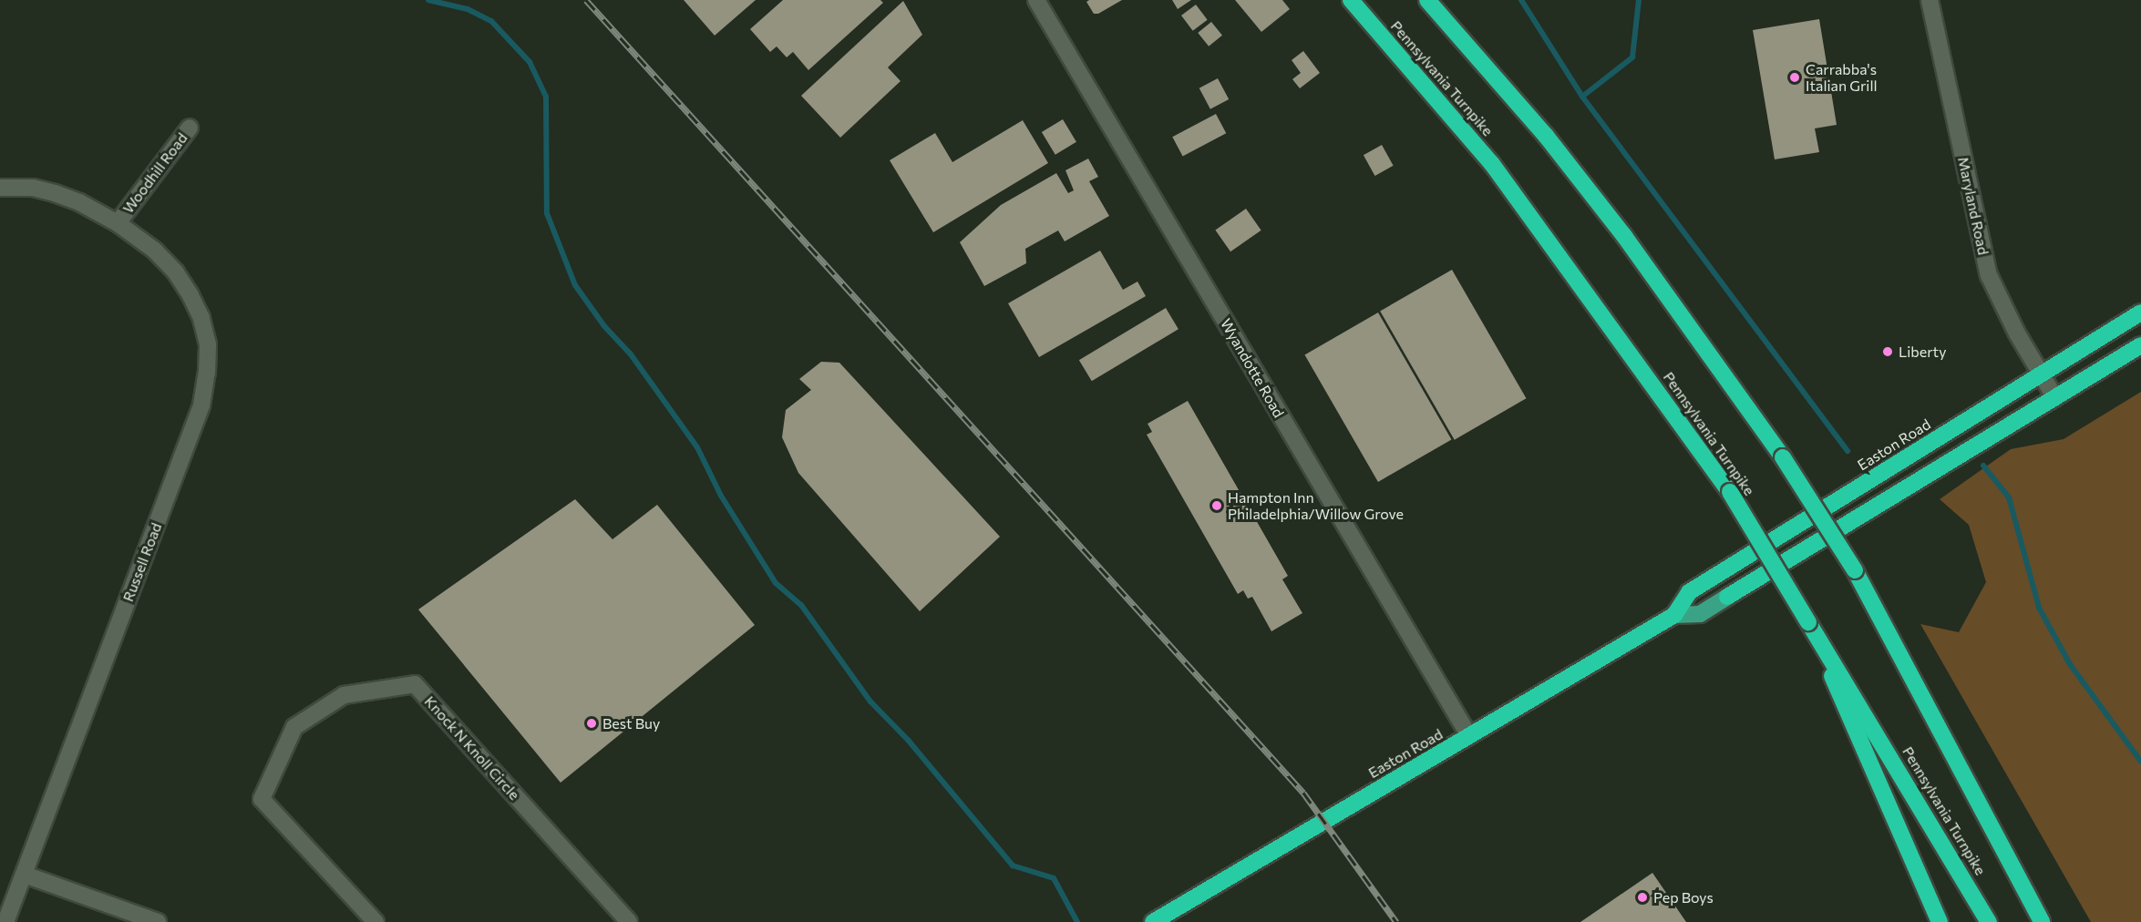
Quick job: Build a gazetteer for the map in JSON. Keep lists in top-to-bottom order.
{
  "streets": {
    "highway": ["Pennsylvania Turnpike", "Easton Road"],
    "street": [
      "Woodhill Road",
      "Maryland Road",
      "Wyandotte Road",
      "Russell Road",
      "Knock N Knoll Circle"
    ]
  },
  "crossings": [
    ["Woodhill Road", "Russell Road"],
    ["Maryland Road", "Easton Road"],
    ["Wyandotte Road", "Easton Road"]
  ],
  "places": [
    "Carrabba's Italian Grill",
    "Liberty",
    "Hampton Inn Philadelphia/Willow Grove",
    "Best Buy",
    "Pep Boys"
  ]
}
